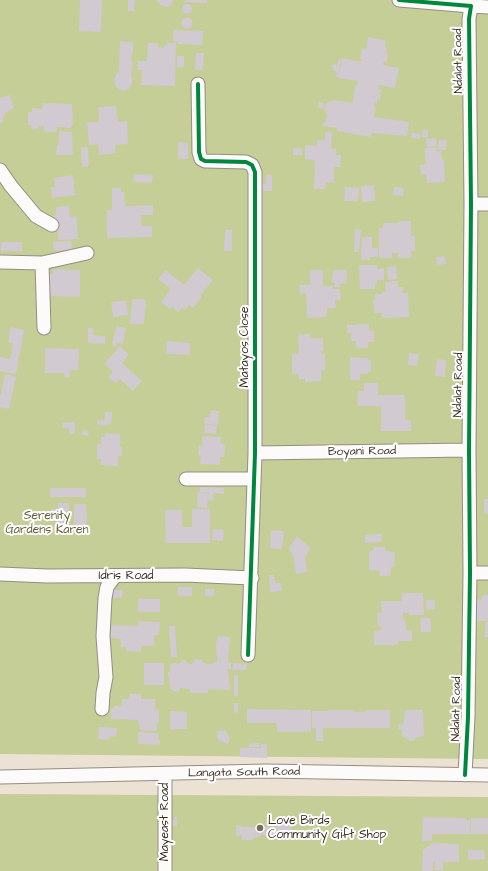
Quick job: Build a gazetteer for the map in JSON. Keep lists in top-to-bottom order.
{
  "streets": {
    "street": [
      "Ndalat Road",
      "Matayos Close",
      "Boyani Road",
      "Idris Road",
      "Langata South Road",
      "Mayeast Road"
    ]
  },
  "crossings": [
    ["Ndalat Road", "Boyani Road"],
    ["Ndalat Road", "Langata South Road"],
    ["Matayos Close", "Boyani Road"],
    ["Matayos Close", "Idris Road"],
    ["Langata South Road", "Mayeast Road"]
  ],
  "parks": ["Serenity Gardens Karen"],
  "places": ["Love Birds Community Gift Shop"]
}
